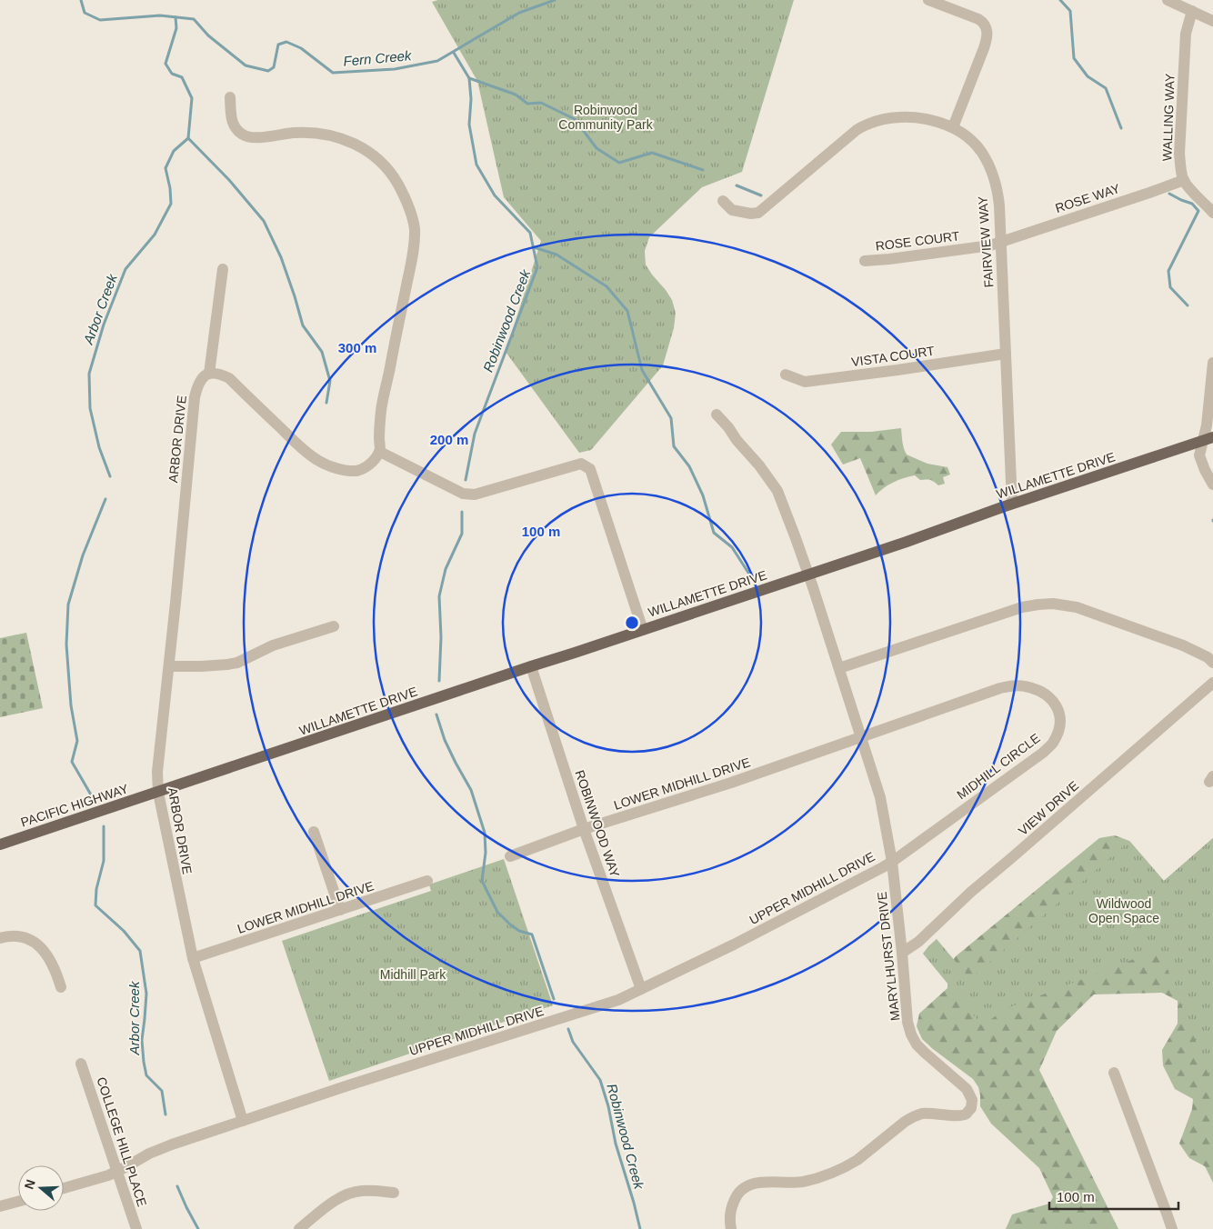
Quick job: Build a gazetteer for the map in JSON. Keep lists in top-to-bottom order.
{
  "streets": {
    "main road": ["WILLAMETTE DRIVE", "PACIFIC HIGHWAY"],
    "street": [
      "WALLING WAY",
      "ROSE WAY",
      "ROSE COURT",
      "FAIRVIEW WAY",
      "VISTA COURT",
      "ARBOR DRIVE",
      "MIDHILL CIRCLE",
      "LOWER MIDHILL DRIVE",
      "VIEW DRIVE",
      "ROBINWOOD WAY",
      "UPPER MIDHILL DRIVE",
      "MARYLHURST DRIVE",
      "COLLEGE HILL PLACE"
    ]
  },
  "crossings": [
    ["WALLING WAY", "ROSE WAY"],
    ["ROSE WAY", "ROSE COURT"],
    ["ROSE WAY", "FAIRVIEW WAY"],
    ["ROSE COURT", "FAIRVIEW WAY"],
    ["FAIRVIEW WAY", "VISTA COURT"],
    ["FAIRVIEW WAY", "WILLAMETTE DRIVE"],
    ["ARBOR DRIVE", "WILLAMETTE DRIVE"],
    ["ARBOR DRIVE", "LOWER MIDHILL DRIVE"],
    ["ARBOR DRIVE", "PACIFIC HIGHWAY"],
    ["ARBOR DRIVE", "UPPER MIDHILL DRIVE"],
    ["WILLAMETTE DRIVE", "PACIFIC HIGHWAY"],
    ["WILLAMETTE DRIVE", "ROBINWOOD WAY"],
    ["WILLAMETTE DRIVE", "MARYLHURST DRIVE"],
    ["MIDHILL CIRCLE", "LOWER MIDHILL DRIVE"],
    ["MIDHILL CIRCLE", "UPPER MIDHILL DRIVE"],
    ["MIDHILL CIRCLE", "MARYLHURST DRIVE"],
    ["LOWER MIDHILL DRIVE", "ROBINWOOD WAY"],
    ["LOWER MIDHILL DRIVE", "MARYLHURST DRIVE"],
    ["VIEW DRIVE", "MARYLHURST DRIVE"],
    ["ROBINWOOD WAY", "UPPER MIDHILL DRIVE"],
    ["UPPER MIDHILL DRIVE", "MARYLHURST DRIVE"],
    ["UPPER MIDHILL DRIVE", "COLLEGE HILL PLACE"]
  ],
  "water": ["Fern Creek", "Arbor Creek", "Robinwood Creek"],
  "parks": ["Robinwood Community Park", "Wildwood Open Space", "Midhill Park"],
  "scale_bar": "100 m",
  "north": "left",
  "rings": ["300 m", "200 m", "100 m"]
}
